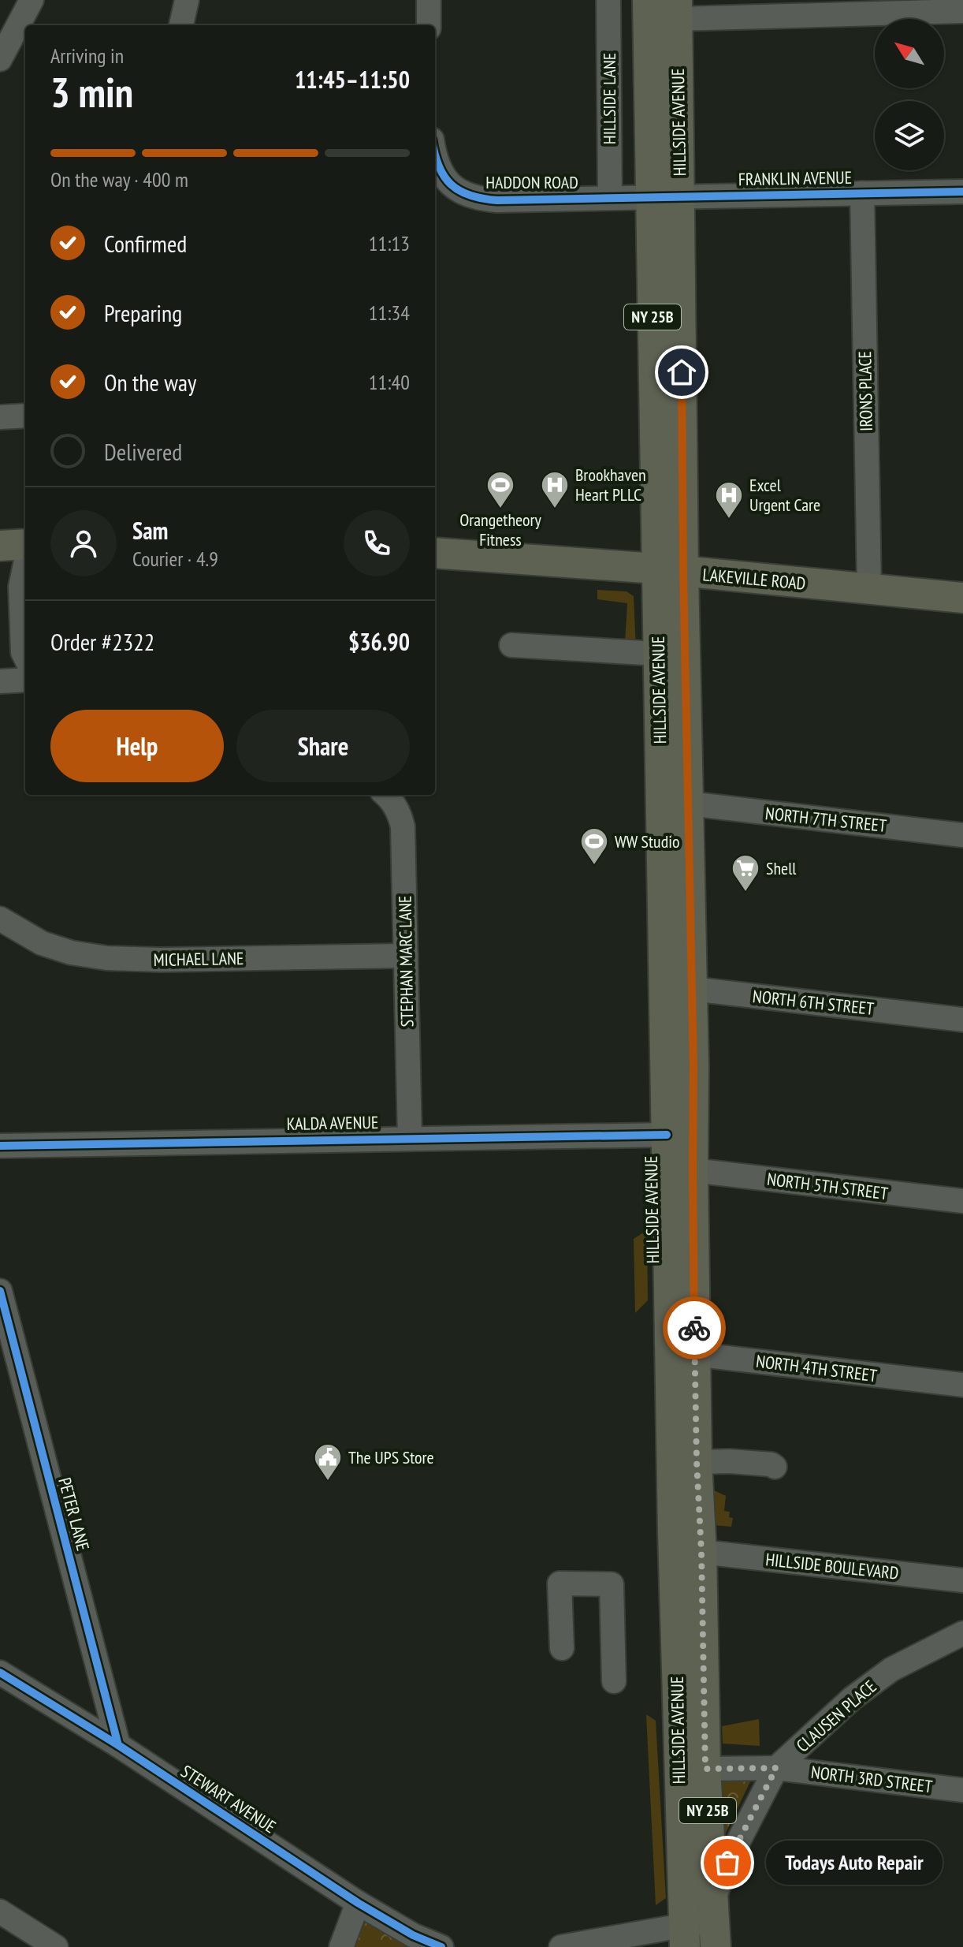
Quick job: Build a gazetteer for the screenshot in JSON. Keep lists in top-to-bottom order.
{
  "streets": {
    "main road": ["HILLSIDE AVENUE", "NY 25B", "LAKEVILLE ROAD"],
    "street": [
      "HILLSIDE LANE",
      "FRANKLIN AVENUE",
      "HADDON ROAD",
      "IRONS PLACE",
      "NORTH 7TH STREET",
      "MICHAEL LANE",
      "STEPHAN MARC LANE",
      "NORTH 6TH STREET",
      "KALDA AVENUE",
      "NORTH 5TH STREET",
      "NORTH 4TH STREET",
      "PETER LANE",
      "HILLSIDE BOULEVARD",
      "CLAUSEN PLACE",
      "NORTH 3RD STREET",
      "STEWART AVENUE"
    ]
  },
  "crossings": [
    ["HILLSIDE LANE", "HADDON ROAD"],
    ["HILLSIDE AVENUE", "FRANKLIN AVENUE"],
    ["HILLSIDE AVENUE", "HADDON ROAD"],
    ["HILLSIDE AVENUE", "LAKEVILLE ROAD"],
    ["HILLSIDE AVENUE", "NORTH 7TH STREET"],
    ["HILLSIDE AVENUE", "NORTH 6TH STREET"],
    ["HILLSIDE AVENUE", "KALDA AVENUE"],
    ["HILLSIDE AVENUE", "NORTH 5TH STREET"],
    ["HILLSIDE AVENUE", "NORTH 4TH STREET"],
    ["HILLSIDE AVENUE", "HILLSIDE BOULEVARD"],
    ["HILLSIDE AVENUE", "CLAUSEN PLACE"],
    ["HILLSIDE AVENUE", "NORTH 3RD STREET"],
    ["FRANKLIN AVENUE", "HADDON ROAD"],
    ["FRANKLIN AVENUE", "IRONS PLACE"],
    ["IRONS PLACE", "LAKEVILLE ROAD"],
    ["MICHAEL LANE", "STEPHAN MARC LANE"],
    ["STEPHAN MARC LANE", "KALDA AVENUE"],
    ["PETER LANE", "STEWART AVENUE"],
    ["CLAUSEN PLACE", "NORTH 3RD STREET"]
  ],
  "places": {
    "sports": ["Orangetheory Fitness", "WW Studio"],
    "hospital": ["Brookhaven Heart PLLC", "Excel Urgent Care"],
    "supermarket": ["Shell"],
    "public building": ["The UPS Store"],
    "other": ["Todays Auto Repair"]
  },
  "north": "top left",
  "page": {
    "heading": ["3 min", "Arriving in", "11:45–11:50"],
    "panel": [
      "Sam",
      "Courier · 4.9",
      "Order #2322",
      "$36.90"
    ],
    "bar": "On the way · 400 m",
    "list": [
      ["Confirmed", "11:13"],
      ["Preparing", "11:34"],
      ["On the way", "11:40"],
      "Delivered"
    ],
    "buttons": ["Help", "Share"],
    "bubble": "Todays Auto Repair"
  }
}
